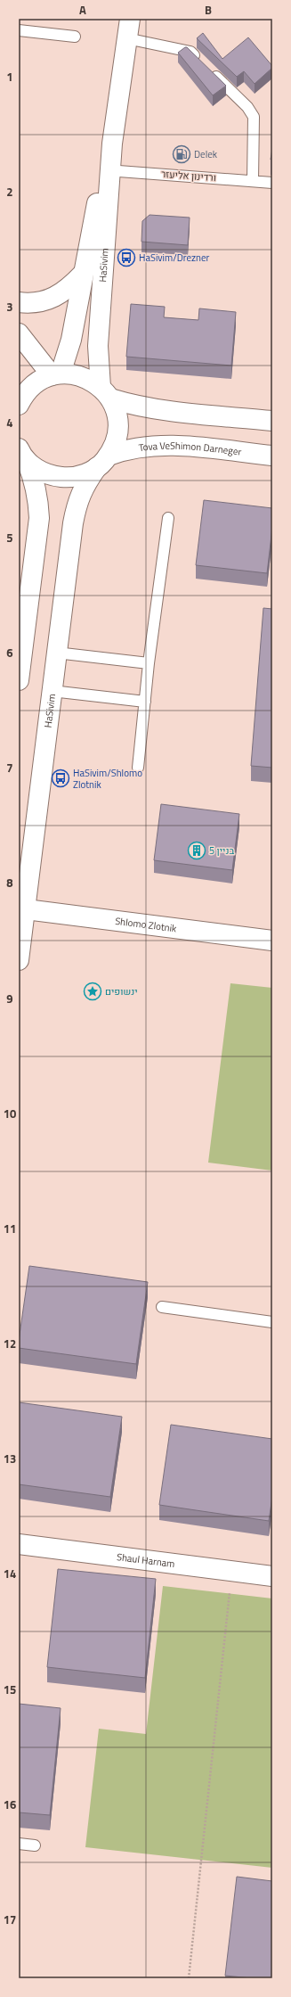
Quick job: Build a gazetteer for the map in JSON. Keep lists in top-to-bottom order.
{
  "streets": {
    "street": [
      "HaSivim",
      "Tova VeShimon Darneger",
      "Shlomo Zlotnik",
      "Shaul Harnam"
    ],
    "lane": ["ורדינון אליעזר"]
  },
  "crossings": [
    ["ורדינון אליעזר", "HaSivim"],
    ["HaSivim", "Tova VeShimon Darneger"],
    ["HaSivim", "Shlomo Zlotnik"]
  ],
  "places": {
    "fuel station": ["Delek"],
    "bus stop": ["HaSivim/Drezner", "HaSivim/Shlomo Zlotnik"],
    "building": ["בניין 5"],
    "place": ["ינשופים"]
  },
  "grid": {
    "columns": ["A", "B"],
    "rows": [
      "1",
      "2",
      "3",
      "4",
      "5",
      "6",
      "7",
      "8",
      "9",
      "10",
      "11",
      "12",
      "13",
      "14",
      "15",
      "16",
      "17"
    ]
  }
}
